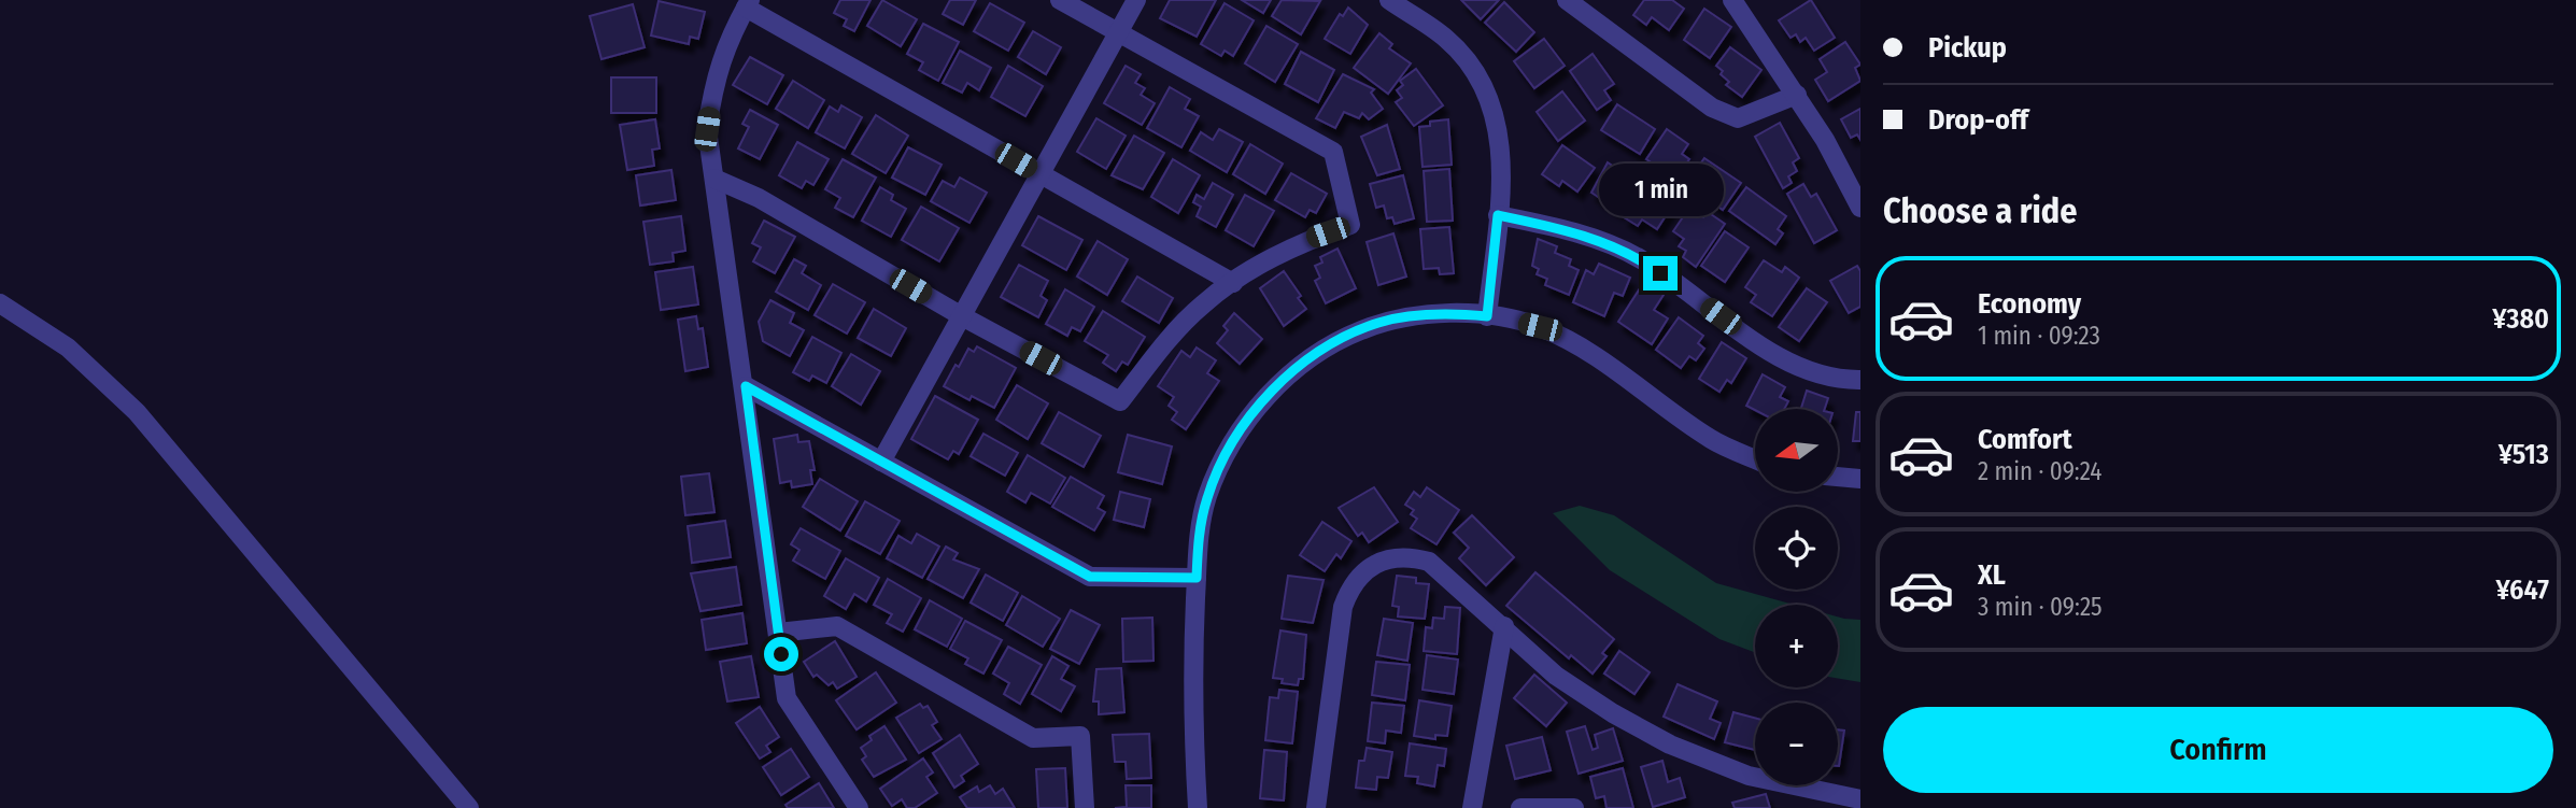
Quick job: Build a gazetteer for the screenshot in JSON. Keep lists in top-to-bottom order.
{
  "north": "left",
  "page": {
    "banner": ["Pickup", "Drop-off"],
    "bubble": "1 min",
    "heading": "Choose a ride",
    "list": [
      {
        "name": "Economy",
        "note": "1 min · 09:23",
        "value": "¥380"
      },
      {
        "name": "Comfort",
        "note": "2 min · 09:24",
        "value": "¥513"
      },
      {
        "name": "XL",
        "note": "3 min · 09:25",
        "value": "¥647"
      }
    ],
    "map_buttons": ["+", "−"],
    "buttons": "Confirm"
  }
}
